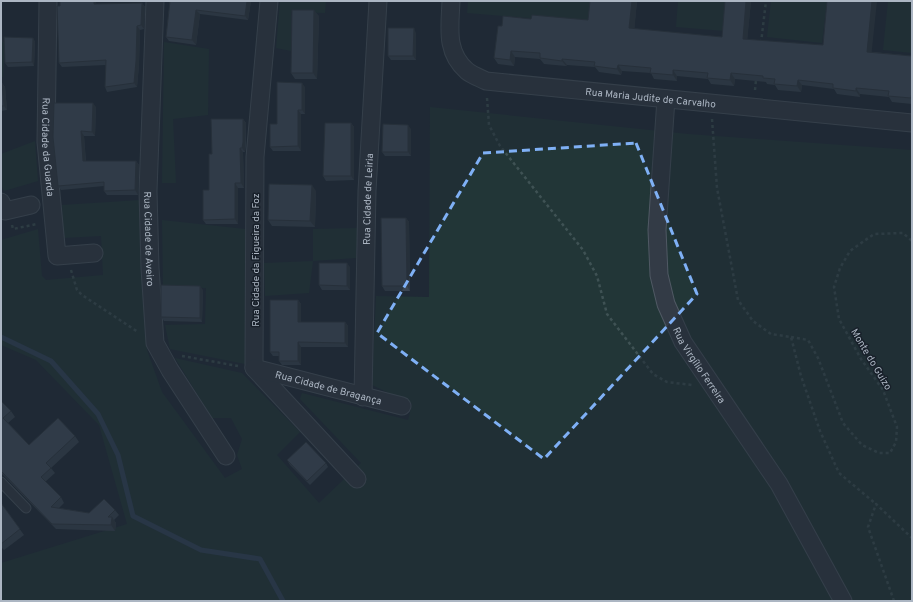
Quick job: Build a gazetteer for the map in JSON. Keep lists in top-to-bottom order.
{
  "streets": {
    "street": [
      "Rua Maria Judite de Carvalho",
      "Rua Cidade da Guarda",
      "Rua Cidade de Leiria",
      "Rua Cidade de Aveiro",
      "Rua Cidade da Figueira da Foz",
      "Rua Virgílio Ferreira",
      "Rua Cidade de Bragança"
    ],
    "path": ["Monte do Guizo"]
  },
  "crossings": [
    ["Rua Maria Judite de Carvalho", "Monte do Guizo"],
    ["Rua Maria Judite de Carvalho", "Rua Virgílio Ferreira"],
    ["Rua Cidade de Leiria", "Rua Cidade de Bragança"],
    ["Rua Cidade da Figueira da Foz", "Rua Cidade de Bragança"]
  ]
}
